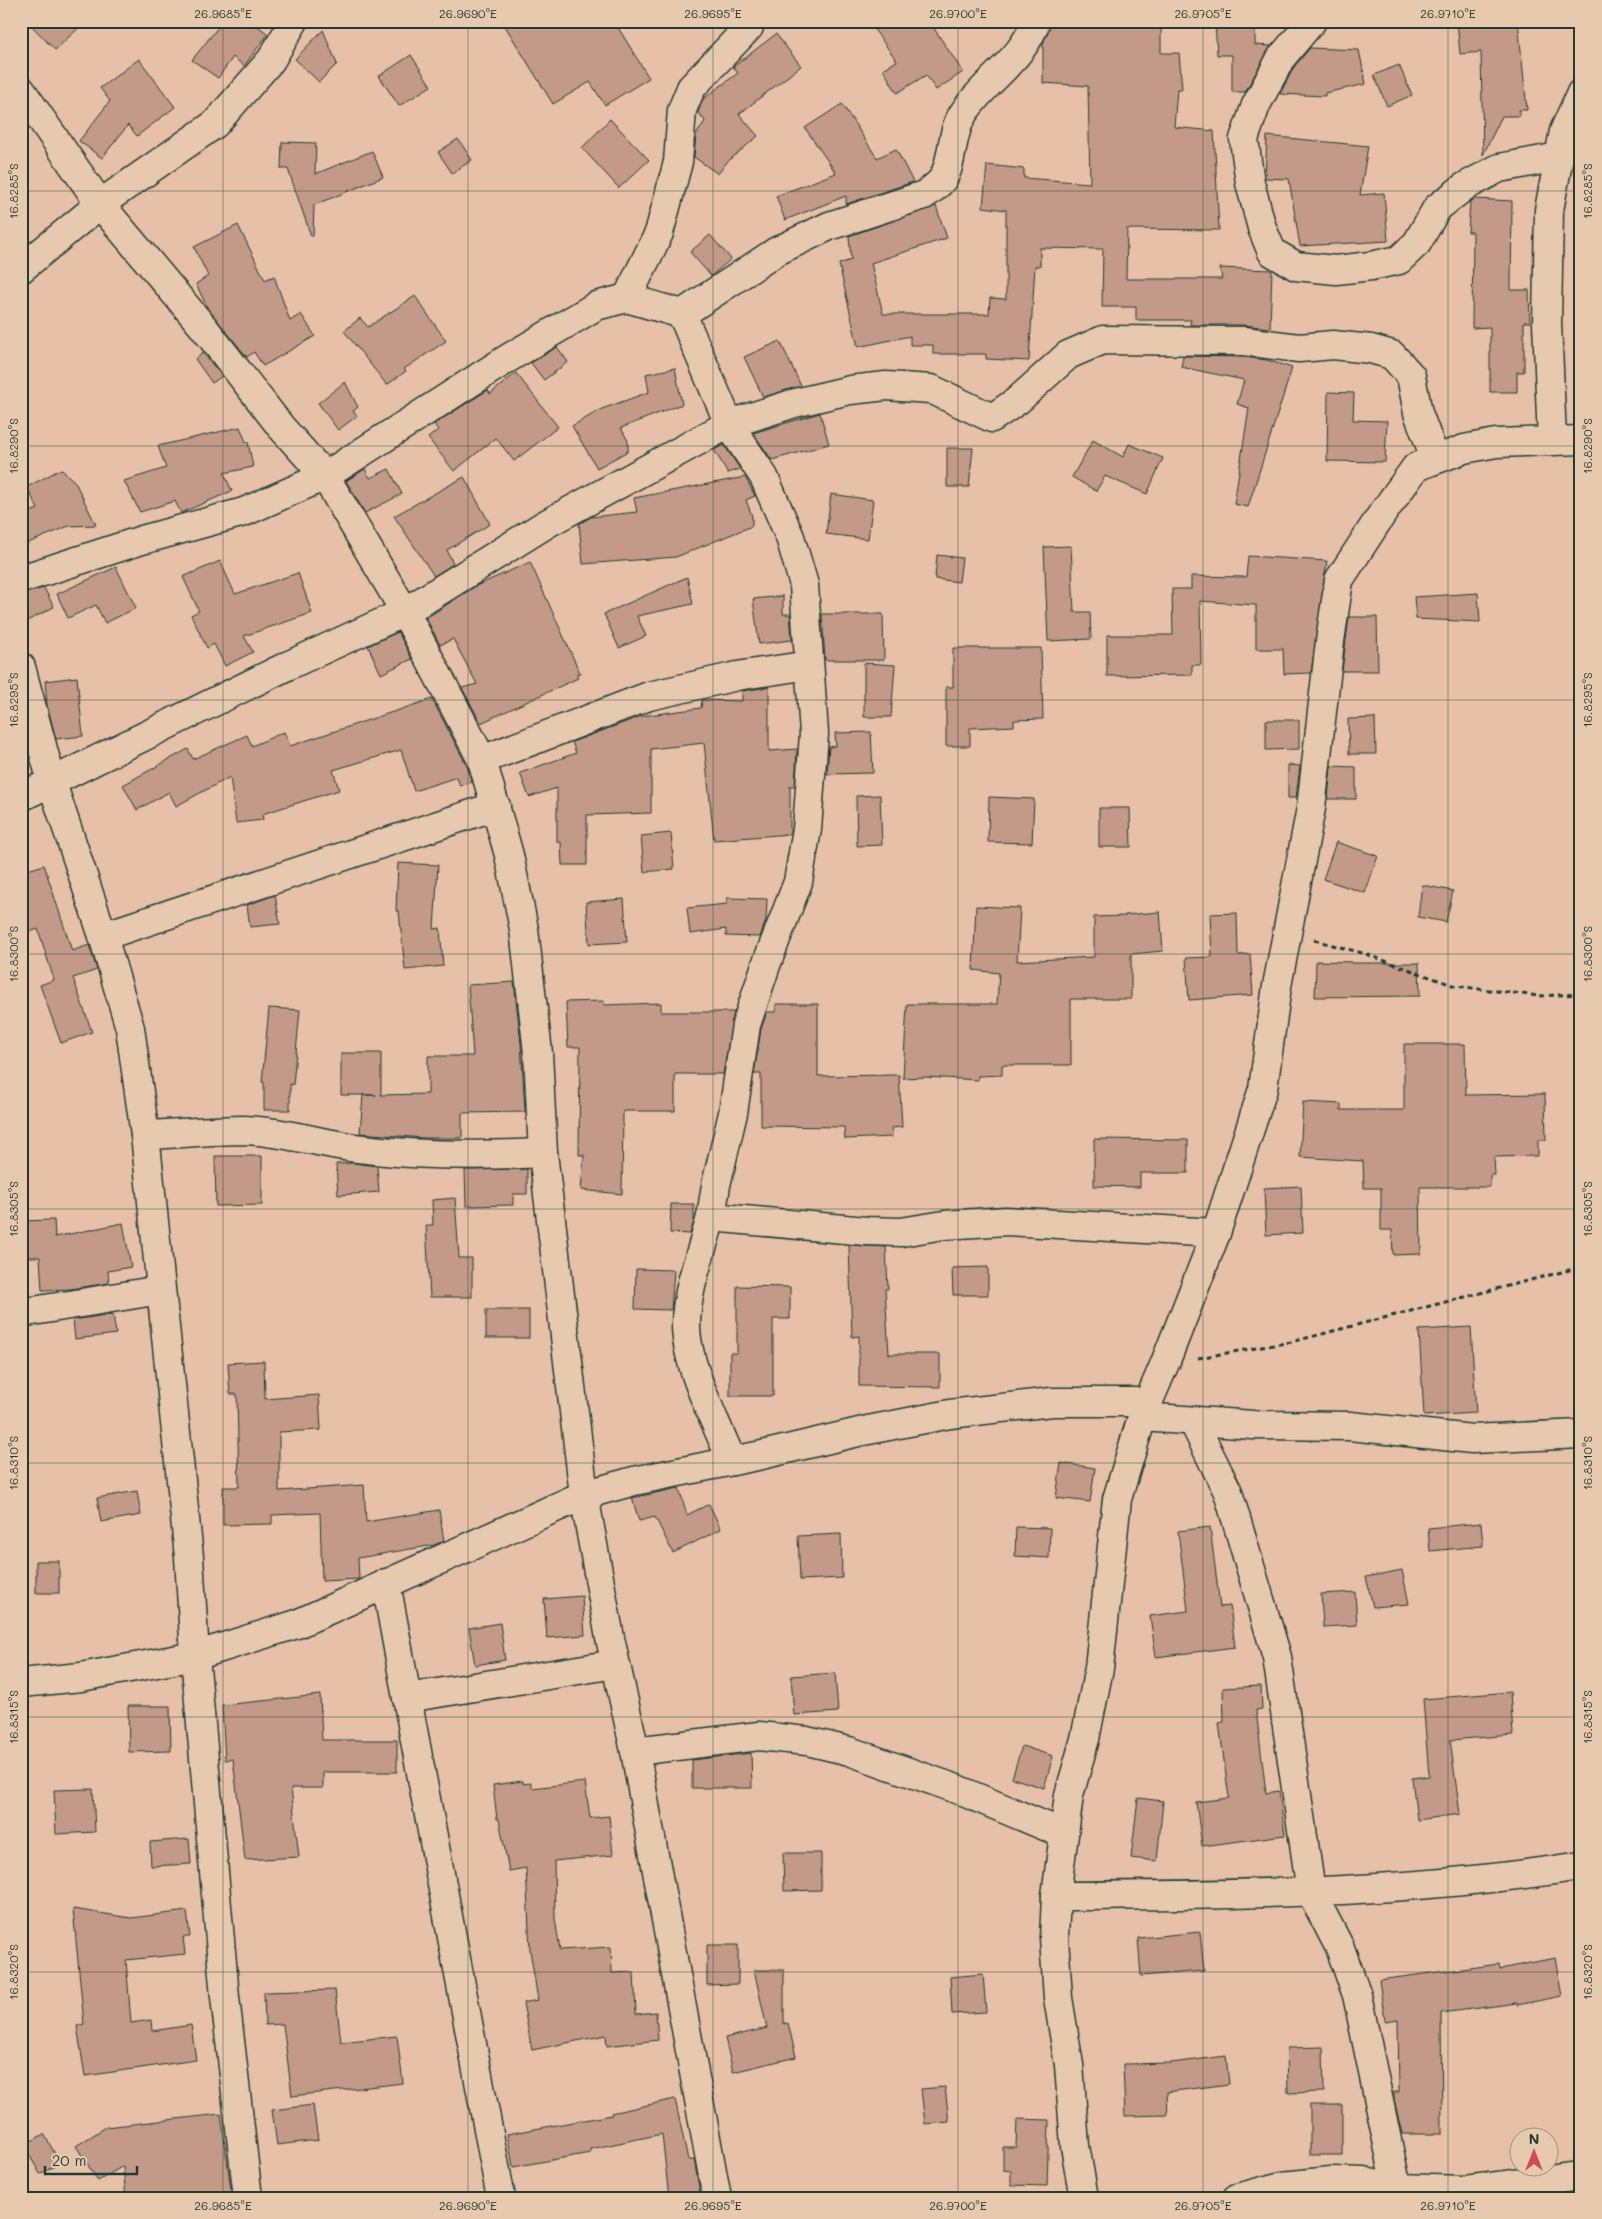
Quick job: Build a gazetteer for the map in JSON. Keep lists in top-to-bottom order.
{
  "scale_bar": "20 m",
  "north": "top",
  "coordinates": [
    "26.9685°E",
    "26.9690°E",
    "26.9695°E",
    "26.9700°E",
    "26.9705°E",
    "26.9710°E",
    "16.8285°S",
    "16.8290°S",
    "16.8295°S",
    "16.8300°S",
    "16.8305°S",
    "16.8310°S",
    "16.8315°S",
    "16.8320°S"
  ]
}
